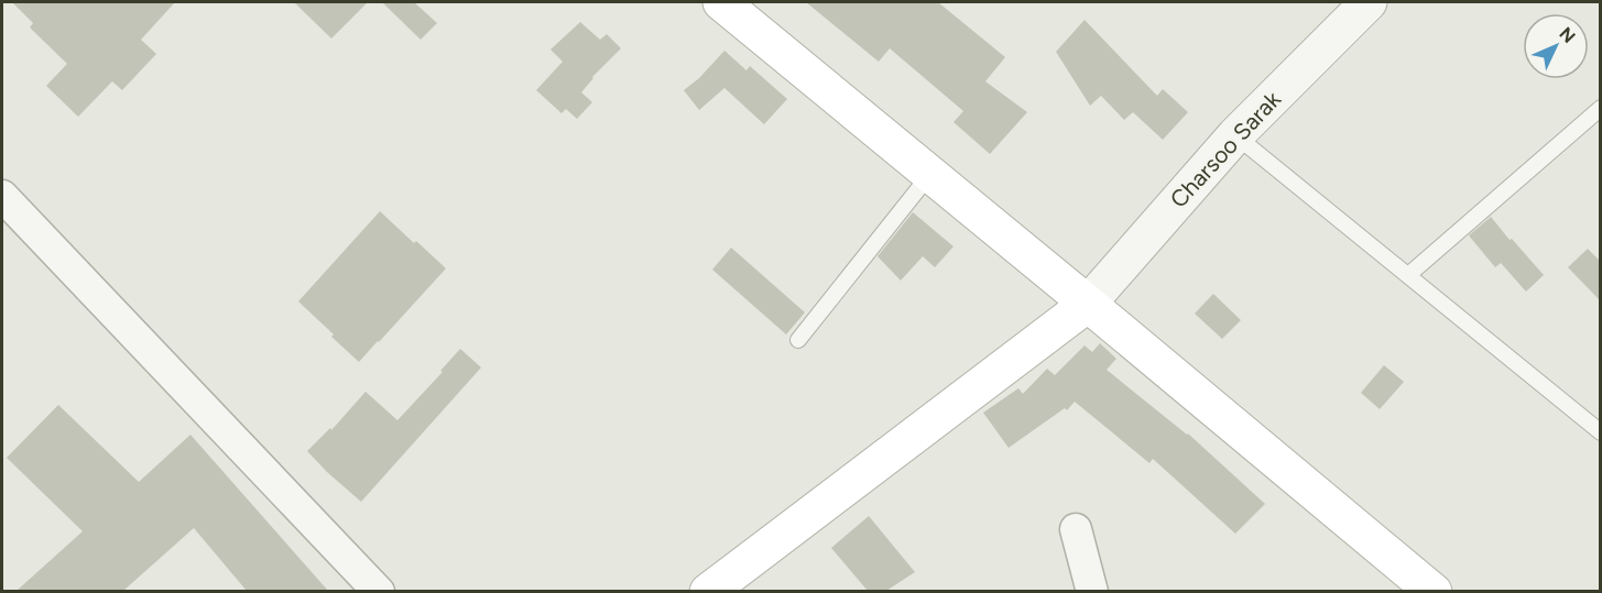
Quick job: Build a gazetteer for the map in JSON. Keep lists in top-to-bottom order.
{
  "streets": {
    "street": ["Charsoo Sarak"]
  },
  "north": "top right"
}
